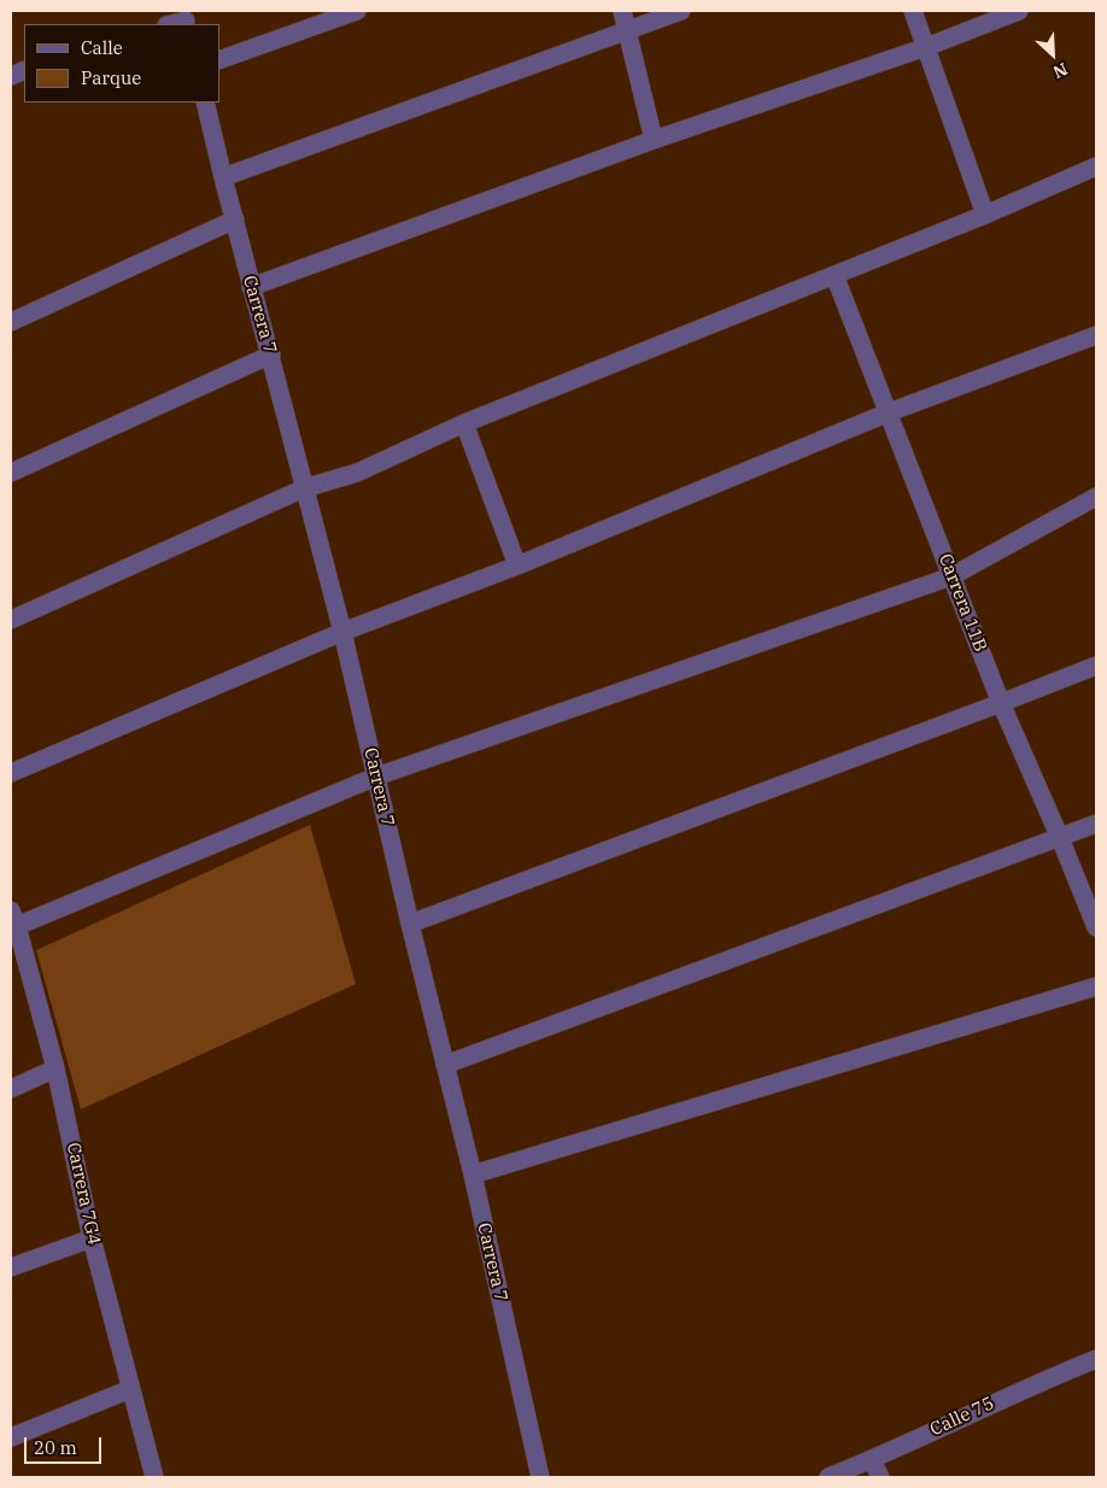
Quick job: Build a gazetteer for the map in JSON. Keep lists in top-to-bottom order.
{
  "streets": {
    "street": [
      "Carrera 7",
      "Carrera 11B",
      "Carrera 7G4",
      "Calle 75"
    ]
  },
  "legend": ["Calle", "Parque"],
  "scale_bar": "20 m",
  "north": "bottom right"
}
